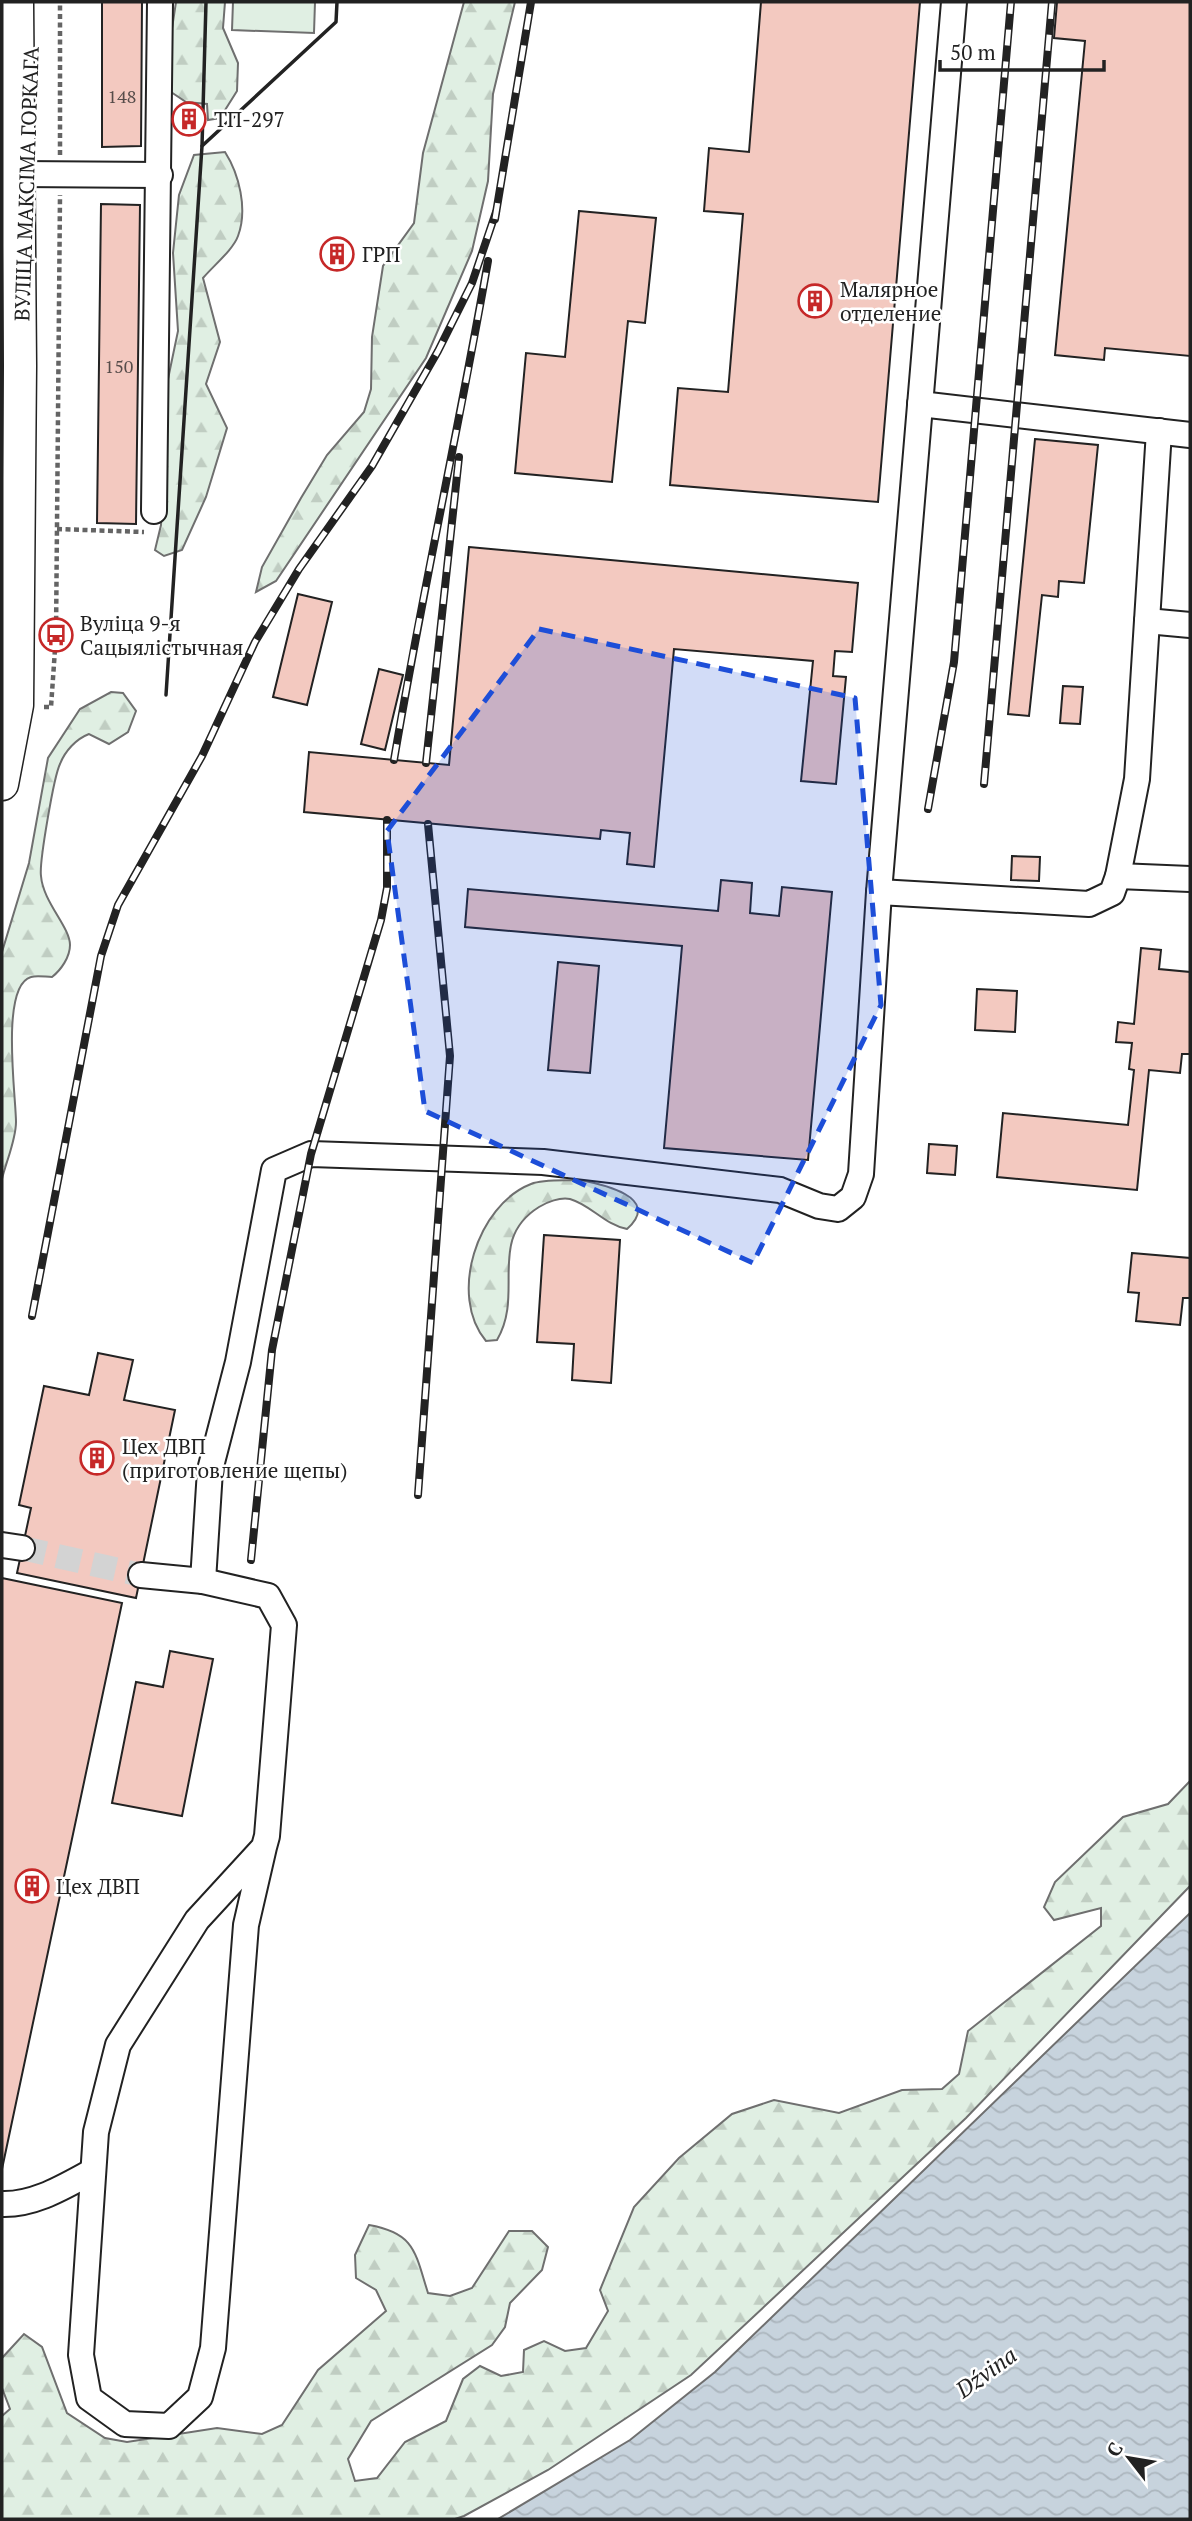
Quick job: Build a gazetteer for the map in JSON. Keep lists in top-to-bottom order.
{
  "streets": {
    "main road": ["ВУЛІЦА МАКСІМА ГОРКАГА"]
  },
  "water": ["Dźvina"],
  "places": {
    "building": [
      "ТП-297",
      "ГРП",
      "Малярное отделение",
      "Цех ДВП (приготовление щепы)",
      "Цех ДВП"
    ],
    "bus stop": ["Вуліца 9-я Сацыялістычная"]
  },
  "house_numbers": ["148", "150"],
  "scale_bar": "50 m",
  "north": "top left"
}
